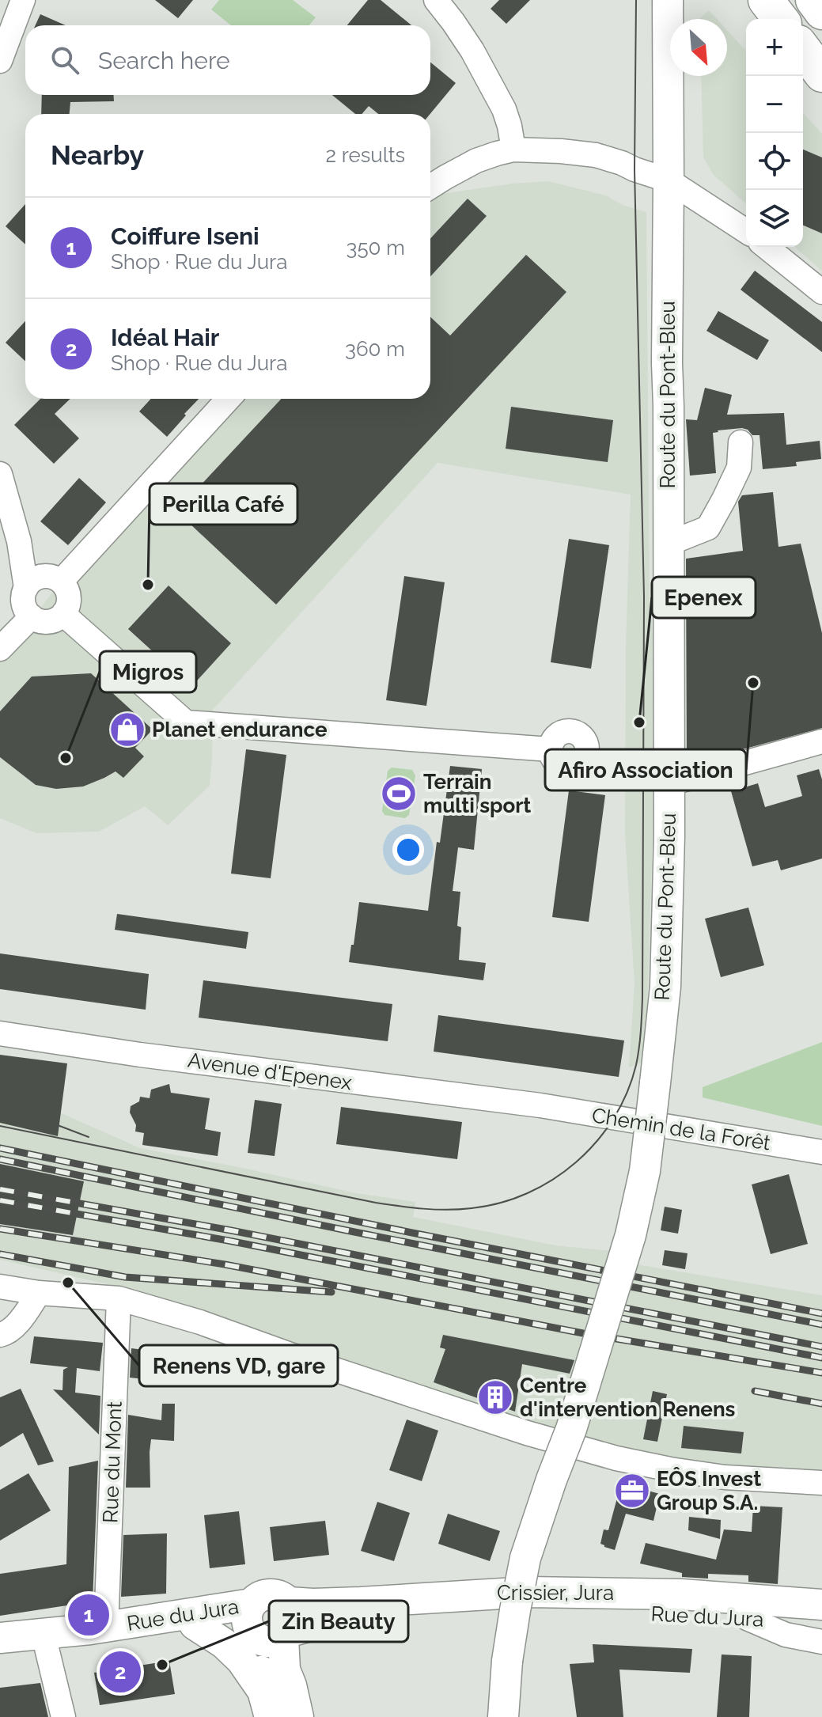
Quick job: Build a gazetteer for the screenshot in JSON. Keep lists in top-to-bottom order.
{
  "streets": {
    "main road": ["Route du Pont-Bleu", "Crissier, Jura", "Rue du Jura"],
    "street": ["Avenue d'Epenex", "Chemin de la Forêt", "Rue du Mont"]
  },
  "crossings": [
    ["Avenue d'Epenex", "Chemin de la Forêt"],
    ["Rue du Mont", "Rue du Jura"],
    ["Crissier, Jura", "Rue du Jura"]
  ],
  "places": {
    "other": [
      "Perilla Café",
      "Afiro Association",
      "Epenex",
      "Migros",
      "Renens VD, gare",
      "Zin Beauty"
    ],
    "shop": ["Planet endurance"],
    "sports": ["Terrain multi sport"],
    "building": ["Centre d'intervention Renens"],
    "office": ["EÔS Invest Group S.A."]
  },
  "north": "bottom right",
  "page": {
    "map_buttons": ["+", "−"],
    "search": "Search here",
    "heading": ["Nearby", "2 results"],
    "list": [
      {
        "mark": "1",
        "name": "Coiffure Iseni",
        "note": "Shop · Rue du Jura",
        "value": "350 m"
      },
      {
        "mark": "2",
        "name": "Idéal Hair",
        "note": "Shop · Rue du Jura",
        "value": "360 m"
      }
    ],
    "pins": ["1", "2"]
  }
}
